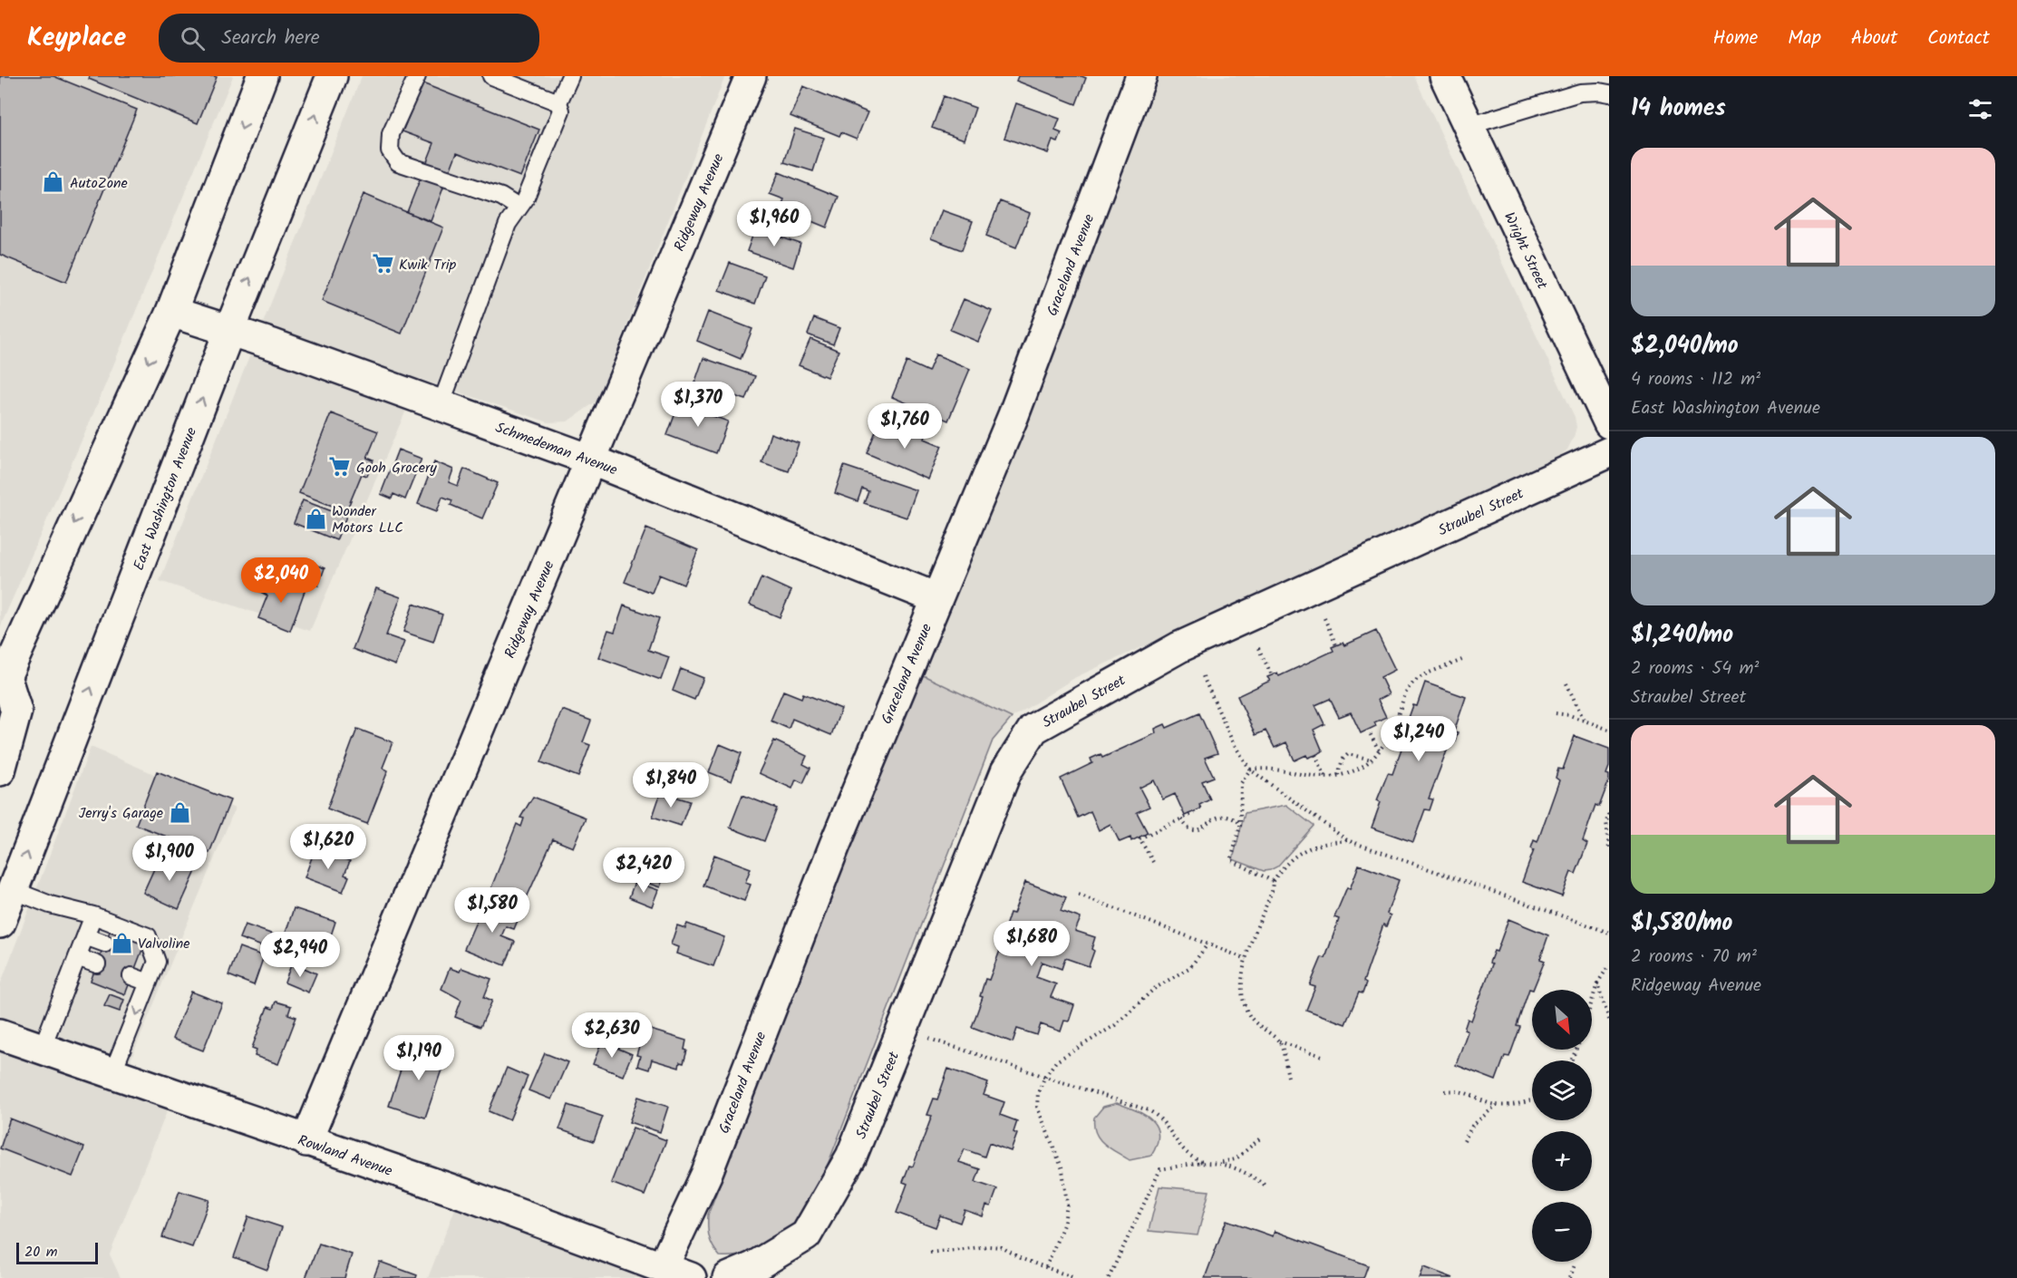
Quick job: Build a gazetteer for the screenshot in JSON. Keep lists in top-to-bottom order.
{
  "streets": {
    "street": [
      "Ridgeway Avenue",
      "Wright Street",
      "Graceland Avenue",
      "Schmedeman Avenue",
      "East Washington Avenue",
      "Straubel Street",
      "Rowland Avenue"
    ]
  },
  "crossings": [
    ["Ridgeway Avenue", "Schmedeman Avenue"],
    ["Ridgeway Avenue", "Rowland Avenue"],
    ["Graceland Avenue", "Schmedeman Avenue"],
    ["Graceland Avenue", "Rowland Avenue"],
    ["Schmedeman Avenue", "East Washington Avenue"]
  ],
  "places": {
    "shop": [
      "AutoZone",
      "Wonder Motors LLC",
      "Jerry's Garage",
      "Valvoline"
    ],
    "supermarket": ["Kwik Trip", "Gooh Grocery"]
  },
  "scale_bar": "20 m",
  "north": "bottom right",
  "page": {
    "header": "Keyplace",
    "search": "Search here",
    "nav": [
      "Home",
      "Map",
      "About",
      "Contact"
    ],
    "heading": "14 homes",
    "list": [
      {
        "name": "$2,040/mo",
        "note": "4 rooms · 112 m² · East Washington Avenue"
      },
      {
        "name": "$1,240/mo",
        "note": "2 rooms · 54 m² · Straubel Street"
      },
      {
        "name": "$1,580/mo",
        "note": "2 rooms · 70 m² · Ridgeway Avenue"
      }
    ],
    "price": [
      "$1,960",
      "$1,370",
      "$1,760",
      "$2,040",
      "$1,240",
      "$1,840",
      "$1,620",
      "$1,900",
      "$2,420",
      "$1,580",
      "$1,680",
      "$2,940",
      "$2,630",
      "$1,190"
    ],
    "map_buttons": ["+", "−"],
    "scale": "20 m"
  }
}
